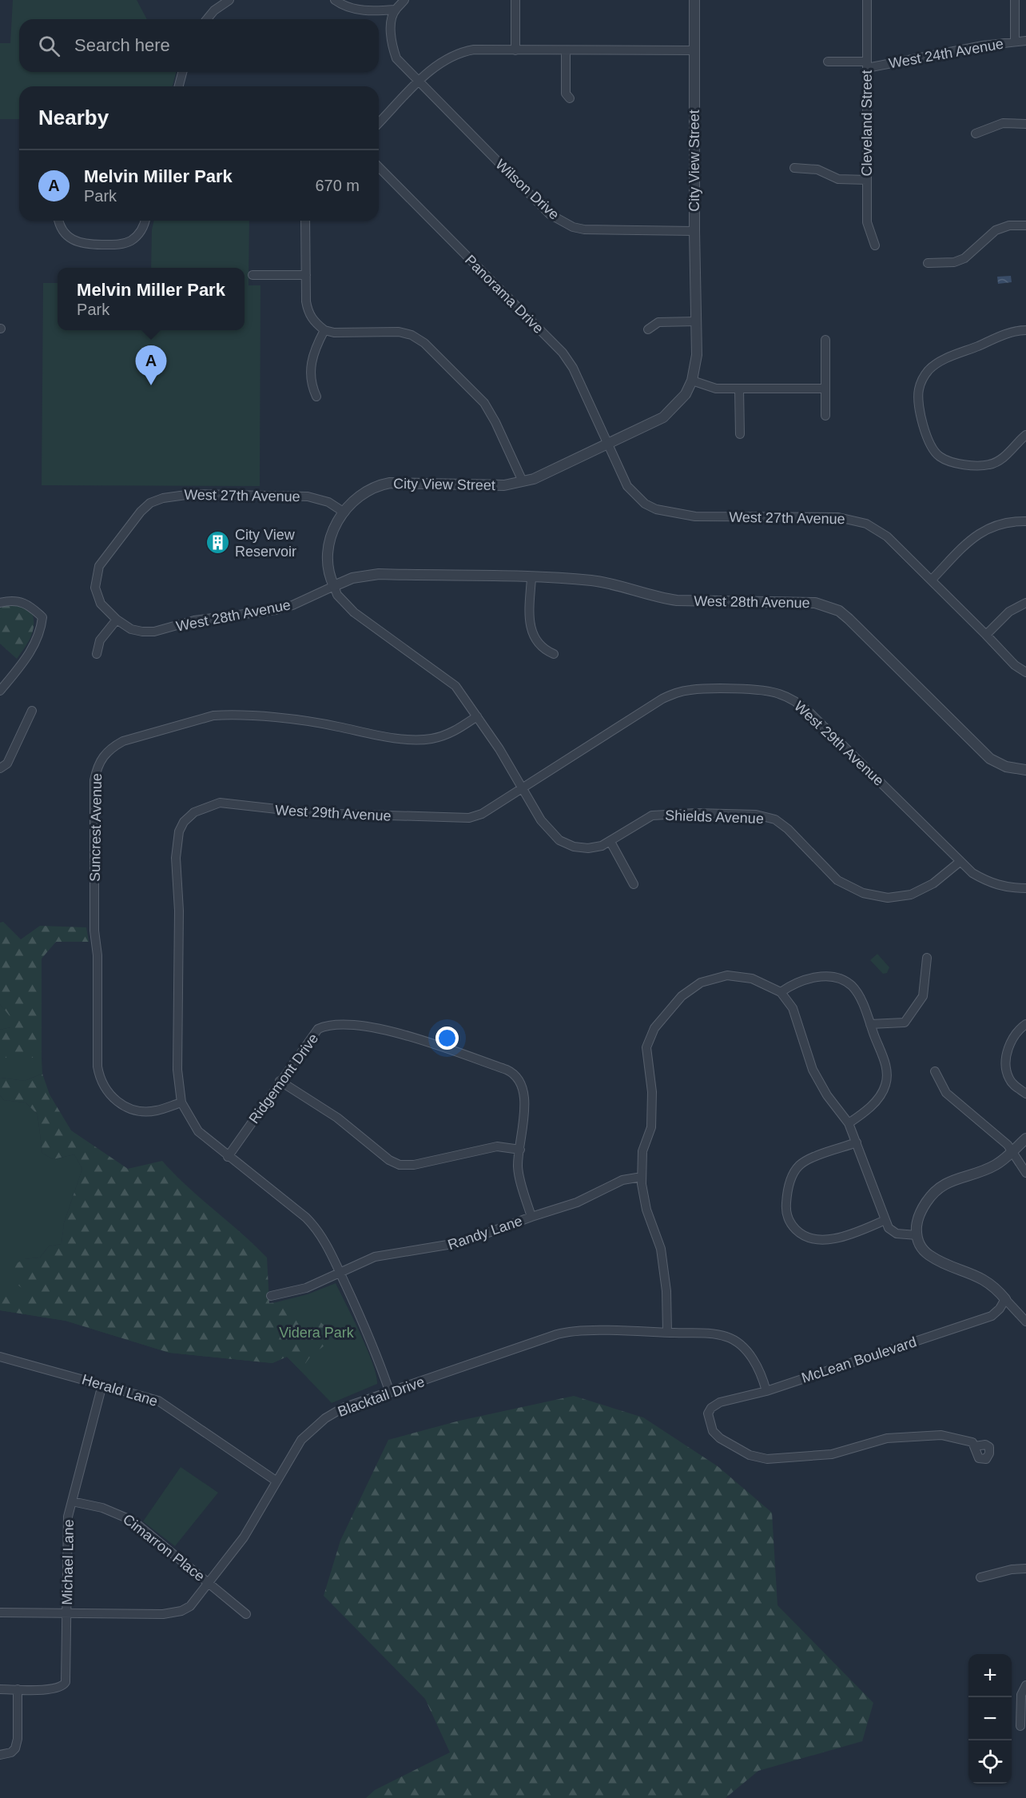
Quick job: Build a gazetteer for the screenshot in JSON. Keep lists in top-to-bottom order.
{
  "streets": {
    "street": [
      "West 24th Avenue",
      "Cleveland Street",
      "City View Street",
      "Wilson Drive",
      "Panorama Drive",
      "West 27th Avenue",
      "West 28th Avenue",
      "West 29th Avenue",
      "Shields Avenue",
      "Suncrest Avenue",
      "Ridgemont Drive",
      "Randy Lane",
      "McLean Boulevard",
      "Herald Lane",
      "Blacktail Drive",
      "Cimarron Place",
      "Michael Lane"
    ]
  },
  "crossings": [
    ["West 24th Avenue", "Cleveland Street"],
    ["City View Street", "Wilson Drive"],
    ["City View Street", "Panorama Drive"],
    ["City View Street", "West 27th Avenue"],
    ["City View Street", "West 28th Avenue"],
    ["City View Street", "Shields Avenue"],
    ["City View Street", "Suncrest Avenue"],
    ["Panorama Drive", "West 27th Avenue"],
    ["West 27th Avenue", "West 28th Avenue"],
    ["West 29th Avenue", "Shields Avenue"],
    ["West 29th Avenue", "Suncrest Avenue"],
    ["West 29th Avenue", "Ridgemont Drive"],
    ["West 29th Avenue", "Randy Lane"],
    ["West 29th Avenue", "Blacktail Drive"],
    ["Ridgemont Drive", "Randy Lane"],
    ["McLean Boulevard", "Blacktail Drive"],
    ["Herald Lane", "Blacktail Drive"],
    ["Herald Lane", "Michael Lane"],
    ["Blacktail Drive", "Cimarron Place"],
    ["Blacktail Drive", "Michael Lane"],
    ["Cimarron Place", "Michael Lane"]
  ],
  "parks": ["Videra Park"],
  "places": {
    "building": ["City View Reservoir"]
  },
  "page": {
    "search": "Search here",
    "heading": "Nearby",
    "list": [
      {
        "mark": "A",
        "name": "Melvin Miller Park",
        "note": "Park",
        "value": "670 m"
      }
    ],
    "popup": ["Melvin Miller Park", "Park"],
    "pins": "A",
    "map_buttons": ["+", "−"]
  }
}
